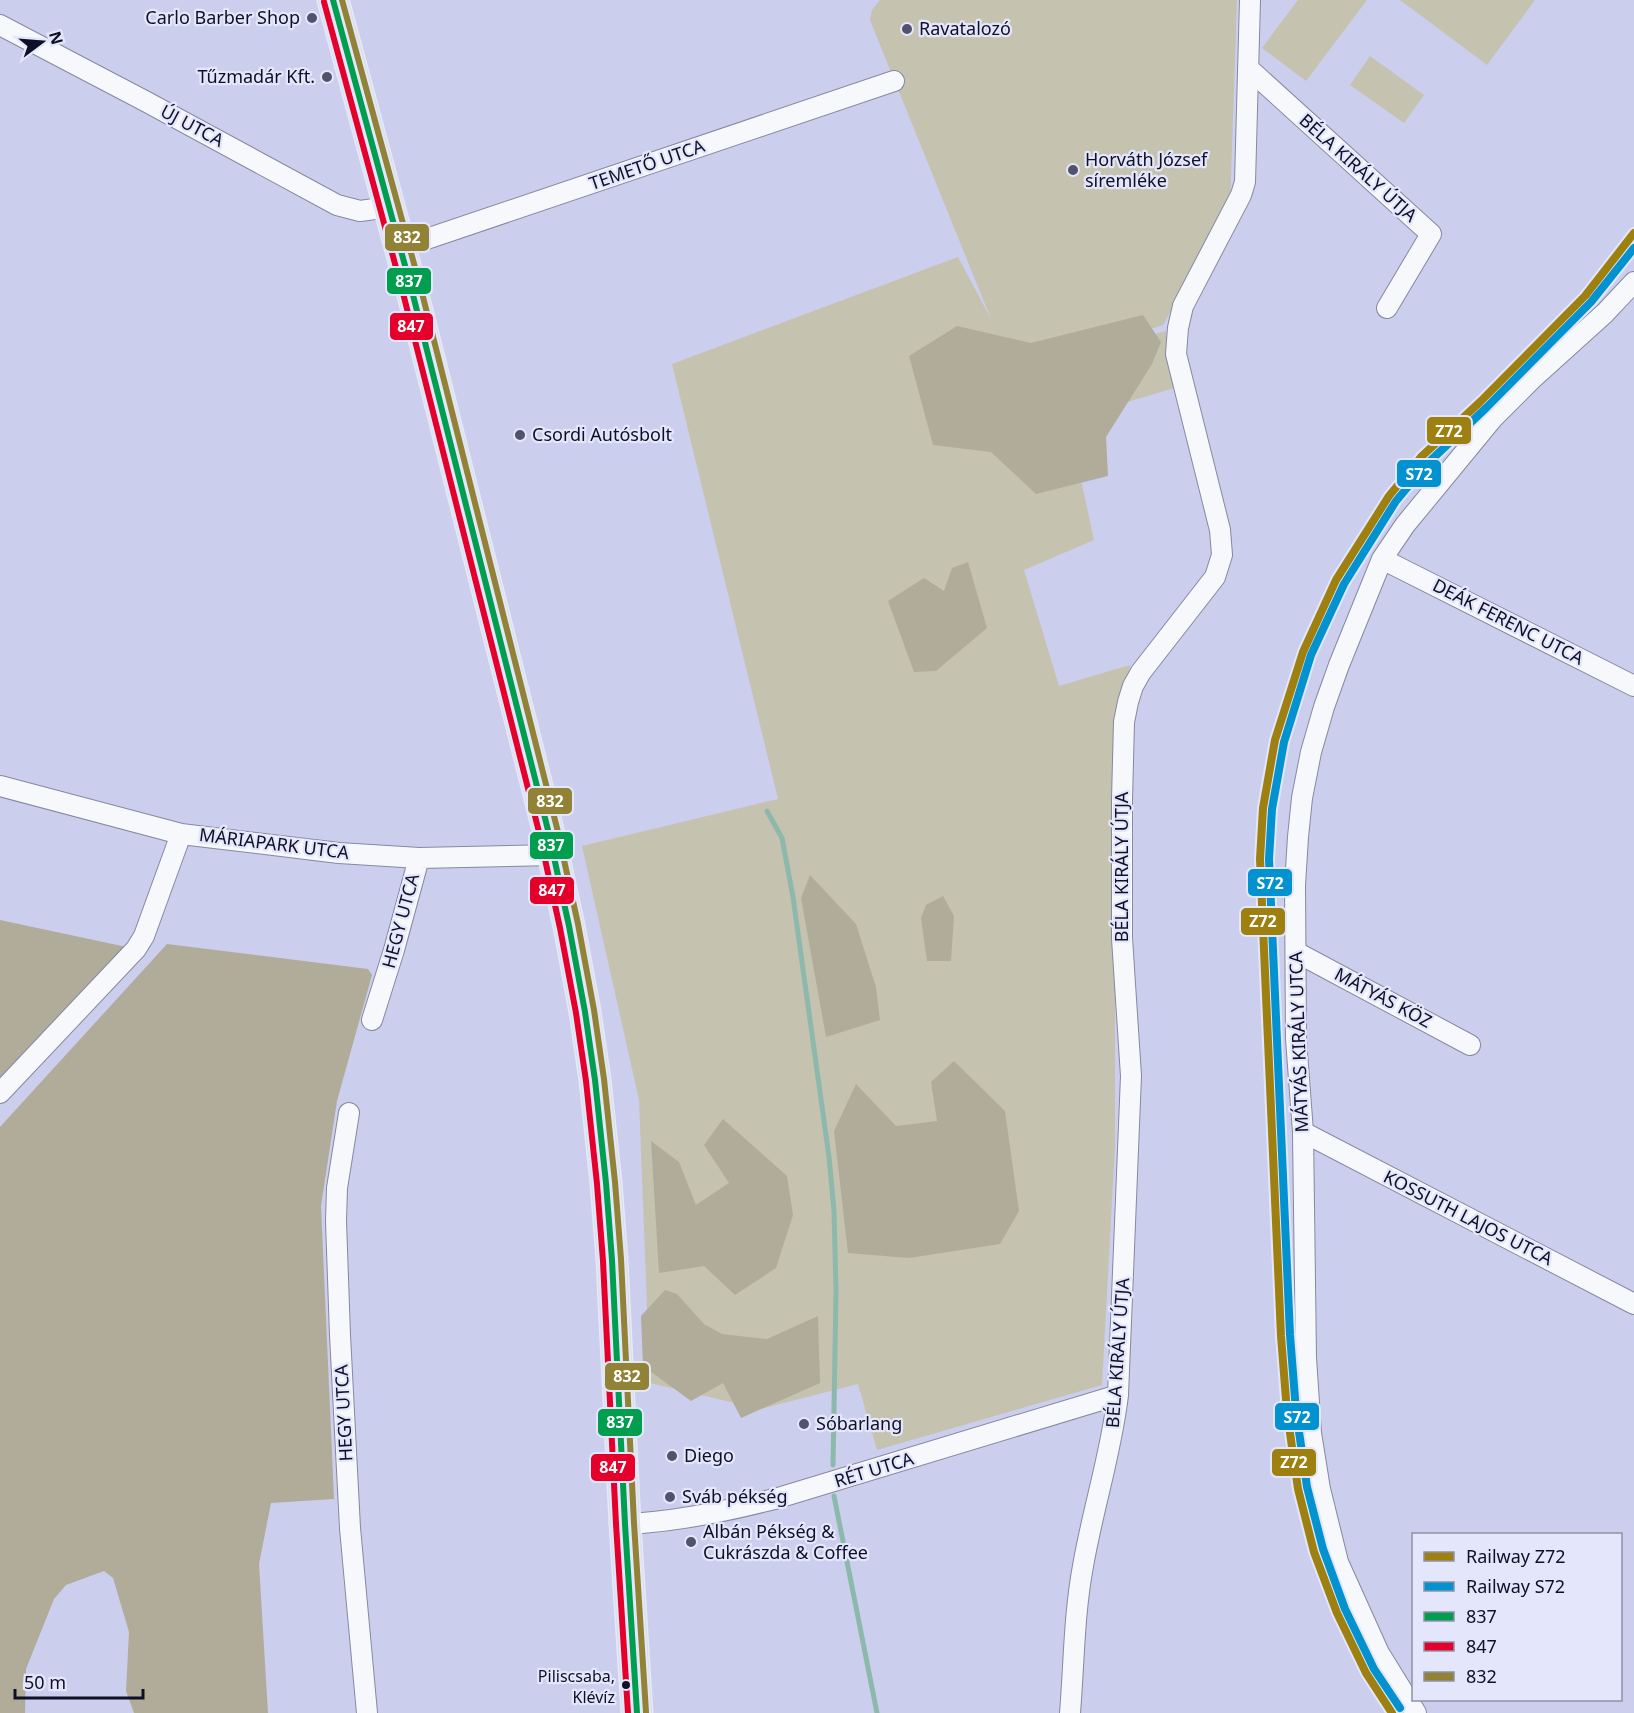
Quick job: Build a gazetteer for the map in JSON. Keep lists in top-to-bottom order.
{
  "streets": {
    "street": [
      "ÚJ UTCA",
      "TEMETŐ UTCA",
      "BÉLA KIRÁLY ÚTJA",
      "DEÁK FERENC UTCA",
      "MÁRIAPARK UTCA",
      "HEGY UTCA",
      "MÁTYÁS KÖZ",
      "MÁTYÁS KIRÁLY UTCA",
      "KOSSUTH LAJOS UTCA",
      "RÉT UTCA"
    ]
  },
  "crossings": [
    ["BÉLA KIRÁLY ÚTJA", "RÉT UTCA"],
    ["DEÁK FERENC UTCA", "MÁTYÁS KIRÁLY UTCA"],
    ["MÁRIAPARK UTCA", "HEGY UTCA"],
    ["MÁTYÁS KÖZ", "MÁTYÁS KIRÁLY UTCA"],
    ["MÁTYÁS KIRÁLY UTCA", "KOSSUTH LAJOS UTCA"]
  ],
  "places": [
    "Carlo Barber Shop",
    "Ravatalozó",
    "Tűzmadár Kft.",
    "Horváth József síremléke",
    "Csordi Autósbolt",
    "Sóbarlang",
    "Diego",
    "Sváb pékség",
    "Albán Pékség & Cukrászda & Coffee",
    "Piliscsaba, Klévíz"
  ],
  "lines": [
    "transit line 837",
    "transit line 832",
    "transit line 847",
    "rail line Z72",
    "rail line S72"
  ],
  "legend": [
    "Railway Z72",
    "Railway S72",
    "837",
    "847",
    "832"
  ],
  "scale_bar": "50 m",
  "north": "right"
}
